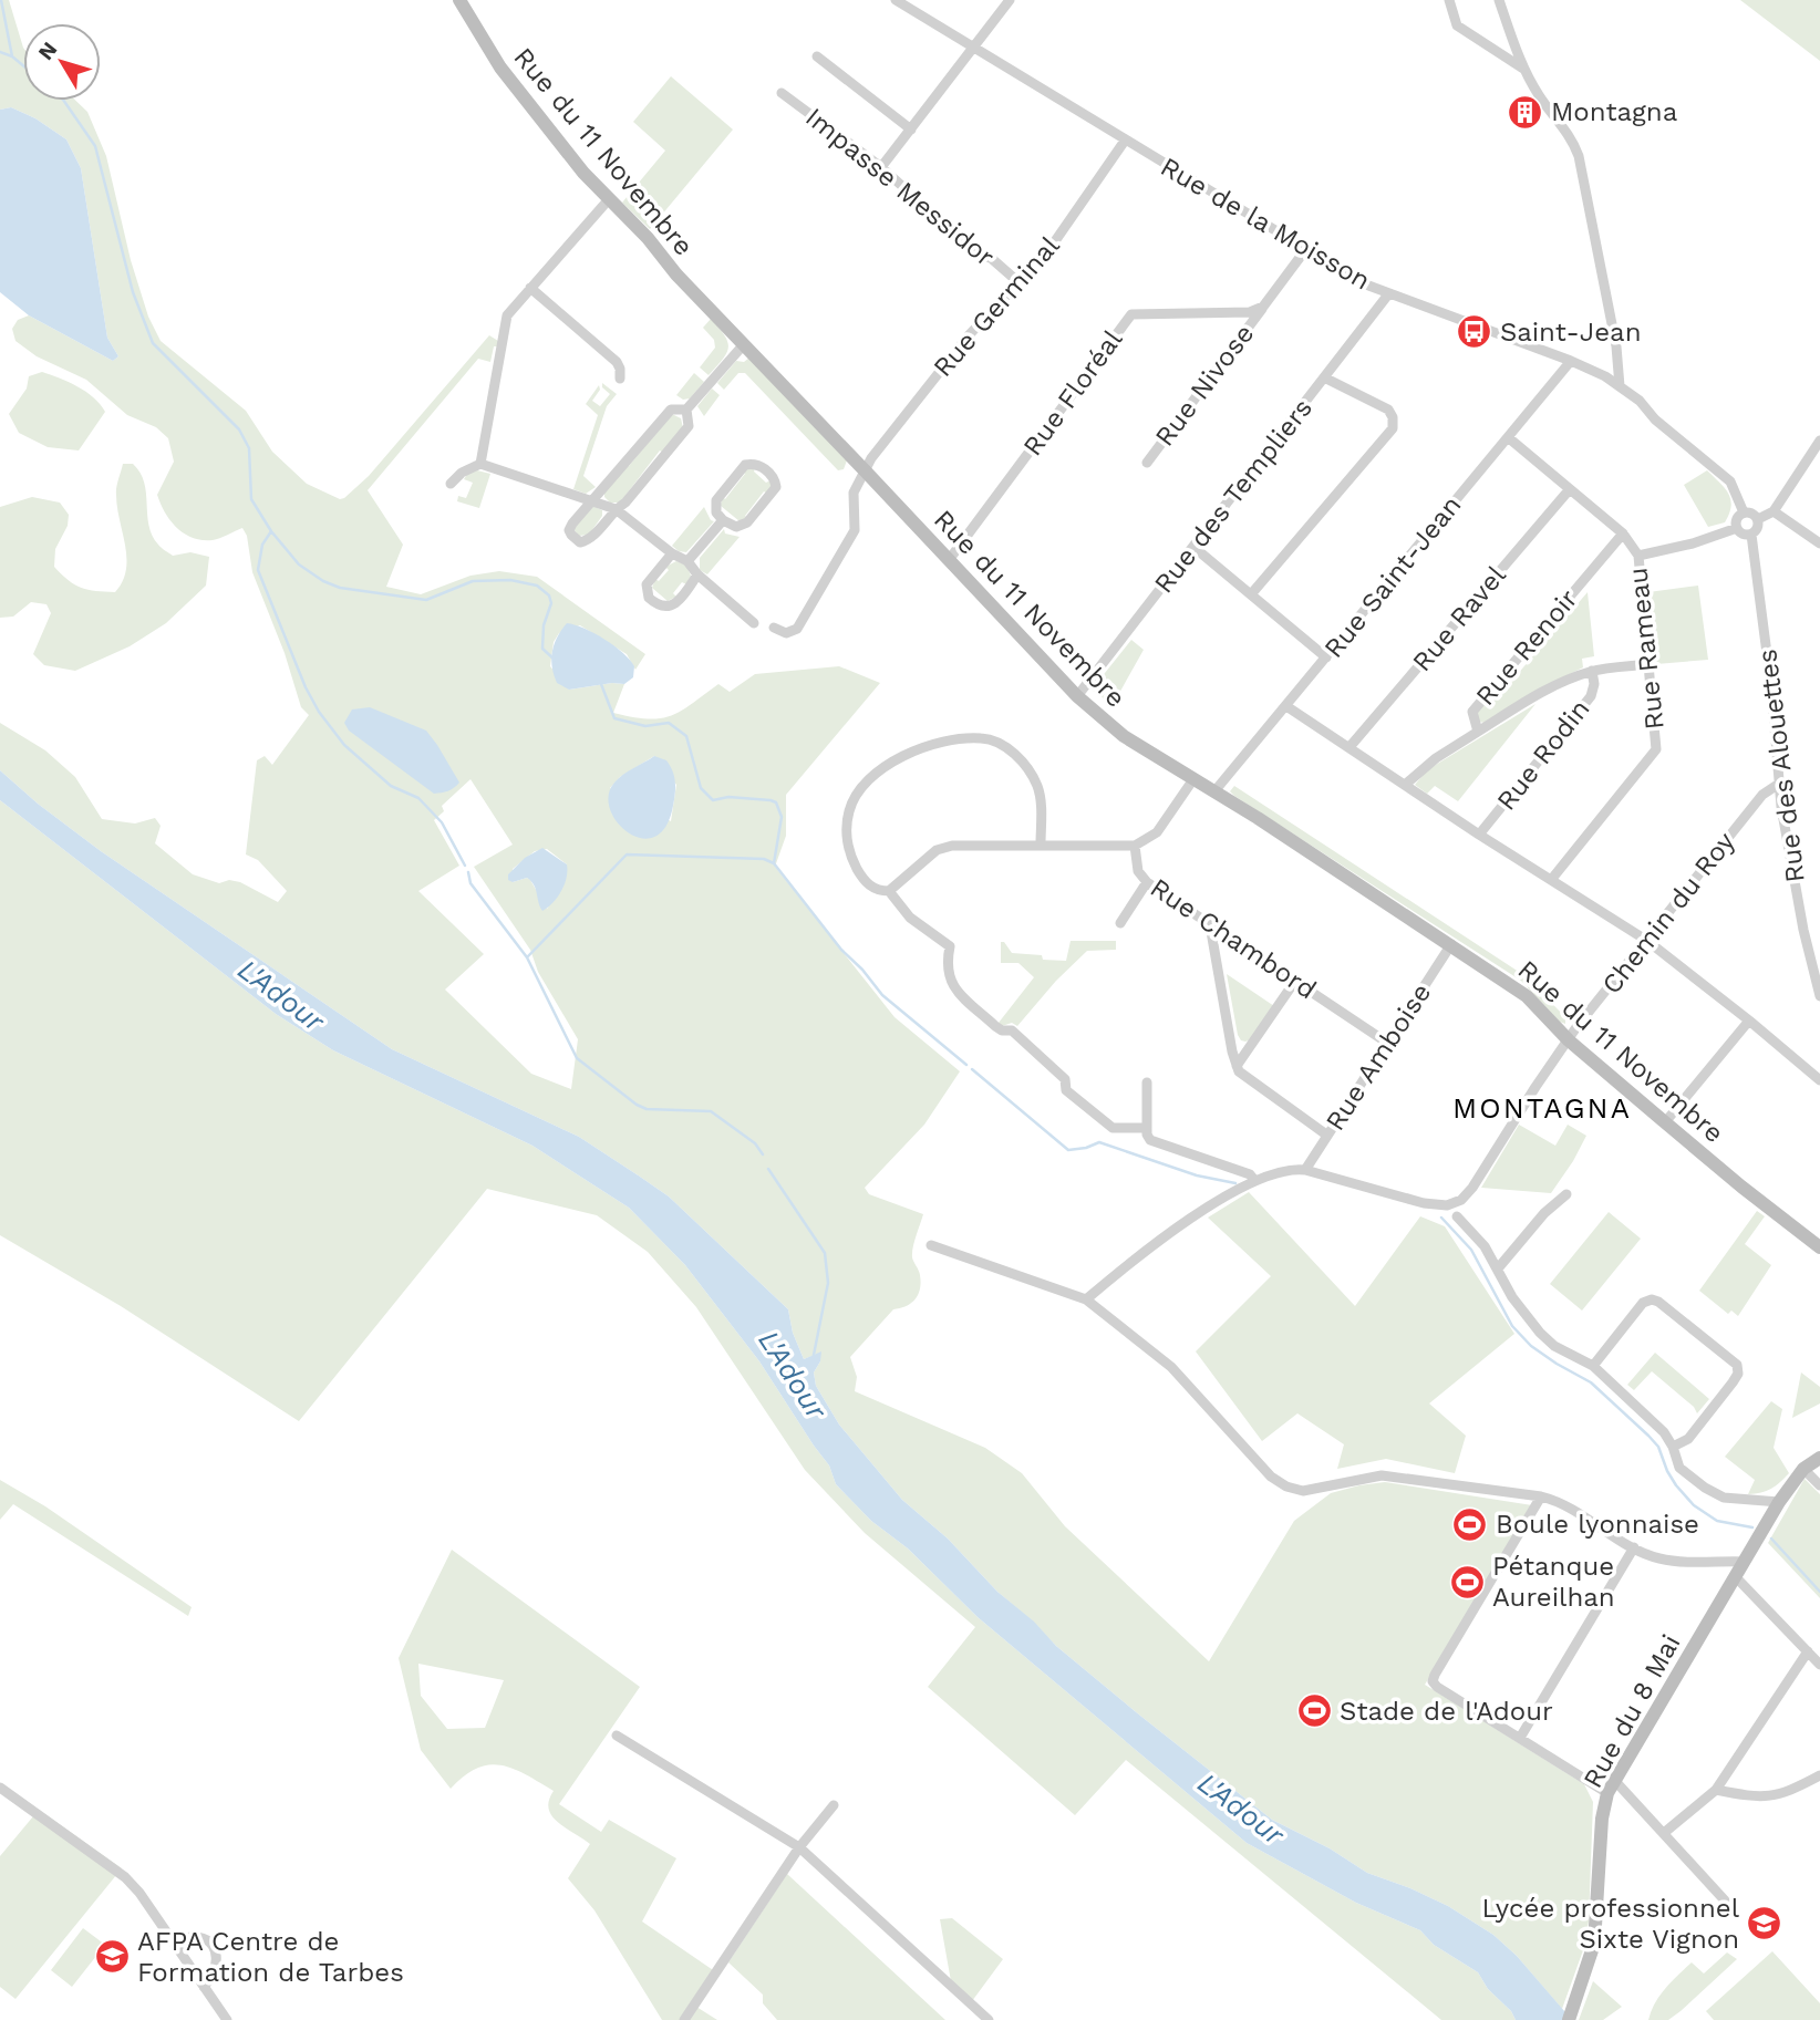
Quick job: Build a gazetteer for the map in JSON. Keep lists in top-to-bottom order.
{
  "streets": {
    "street": [
      "Rue du 11 Novembre",
      "Impasse Messidor",
      "Rue de la Moisson",
      "Rue Germinal",
      "Rue Nivose",
      "Rue Floréal",
      "Rue des Templiers",
      "Rue Saint-Jean",
      "Rue Ravel",
      "Rue Renoir",
      "Rue Rameau",
      "Rue Rodin",
      "Rue des Alouettes",
      "Chemin du Roy",
      "Rue Chambord",
      "Rue Amboise",
      "Rue du 8 Mai"
    ]
  },
  "crossings": [
    ["Rue du 11 Novembre", "Rue Germinal"],
    ["Rue du 11 Novembre", "Rue Floréal"],
    ["Rue du 11 Novembre", "Rue des Templiers"],
    ["Rue du 11 Novembre", "Rue Saint-Jean"],
    ["Rue du 11 Novembre", "Chemin du Roy"],
    ["Rue du 11 Novembre", "Rue Chambord"],
    ["Rue du 11 Novembre", "Rue Amboise"],
    ["Impasse Messidor", "Rue Germinal"],
    ["Rue de la Moisson", "Rue Germinal"],
    ["Rue de la Moisson", "Rue des Templiers"],
    ["Rue de la Moisson", "Rue Saint-Jean"],
    ["Rue de la Moisson", "Rue des Alouettes"],
    ["Rue Nivose", "Rue Floréal"],
    ["Rue Saint-Jean", "Rue Rameau"],
    ["Rue Ravel", "Rue Rameau"],
    ["Rue Renoir", "Rue Rameau"],
    ["Rue des Alouettes", "Chemin du Roy"],
    ["Chemin du Roy", "Rue Amboise"],
    ["Rue Chambord", "Rue Amboise"]
  ],
  "districts": ["MONTAGNA"],
  "water": ["L'Adour"],
  "places": {
    "building": ["Montagna"],
    "bus stop": ["Saint-Jean"],
    "sports": ["Boule lyonnaise", "Pétanque Aureilhan", "Stade de l'Adour"],
    "school or university": ["Lycée professionnel Sixte Vignon", "AFPA Centre de Formation de Tarbes"]
  },
  "north": "top left"
}
